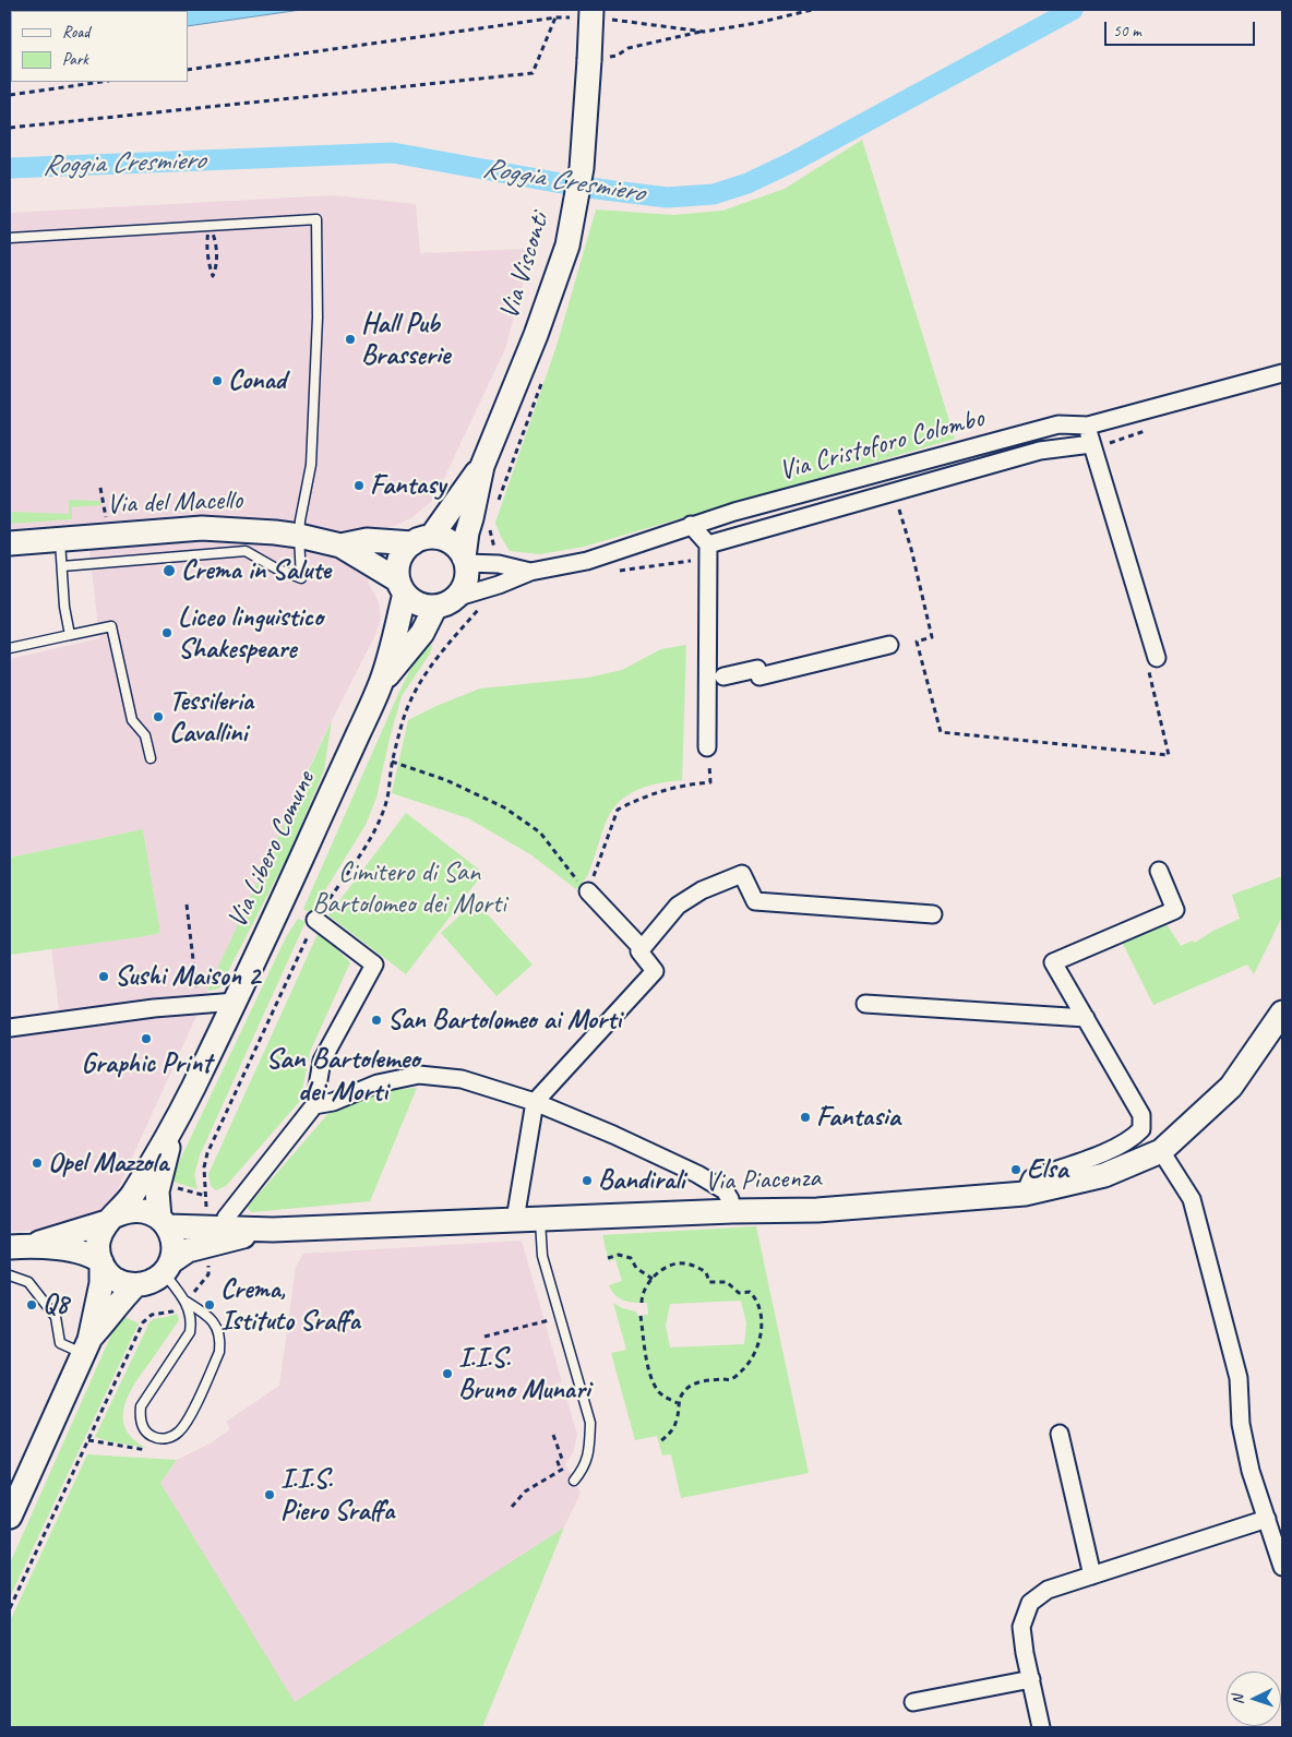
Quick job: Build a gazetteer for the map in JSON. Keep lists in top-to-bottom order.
{
  "streets": {
    "main road": [
      "Via Visconti",
      "Via del Macello",
      "Via Libero Comune",
      "Via Piacenza"
    ],
    "street": ["Via Cristoforo Colombo"]
  },
  "crossings": [
    ["Via Visconti", "Via Cristoforo Colombo"],
    ["Via Visconti", "Via del Macello"],
    ["Via Visconti", "Via Libero Comune"],
    ["Via Cristoforo Colombo", "Via del Macello"],
    ["Via Cristoforo Colombo", "Via Libero Comune"],
    ["Via del Macello", "Via Libero Comune"],
    ["Via Libero Comune", "Via Piacenza"]
  ],
  "districts": ["San Bartolemeo dei Morti"],
  "water": ["Roggia Cresmiero"],
  "parks": ["Cimitero di San Bartolomeo dei Morti"],
  "places": [
    "Hall Pub Brasserie",
    "Conad",
    "Fantasy",
    "Crema in Salute",
    "Liceo linguistico Shakespeare",
    "Tessileria Cavallini",
    "Sushi Maison 2",
    "San Bartolomeo ai Morti",
    "Graphic Print",
    "Fantasia",
    "Opel Mazzola",
    "Elsa",
    "Bandirali",
    "Q8",
    "Crema, Istituto Sraffa",
    "I.I.S. Bruno Munari",
    "I.I.S. Piero Sraffa"
  ],
  "legend": ["Road", "Park"],
  "scale_bar": "50 m",
  "north": "left"
}
